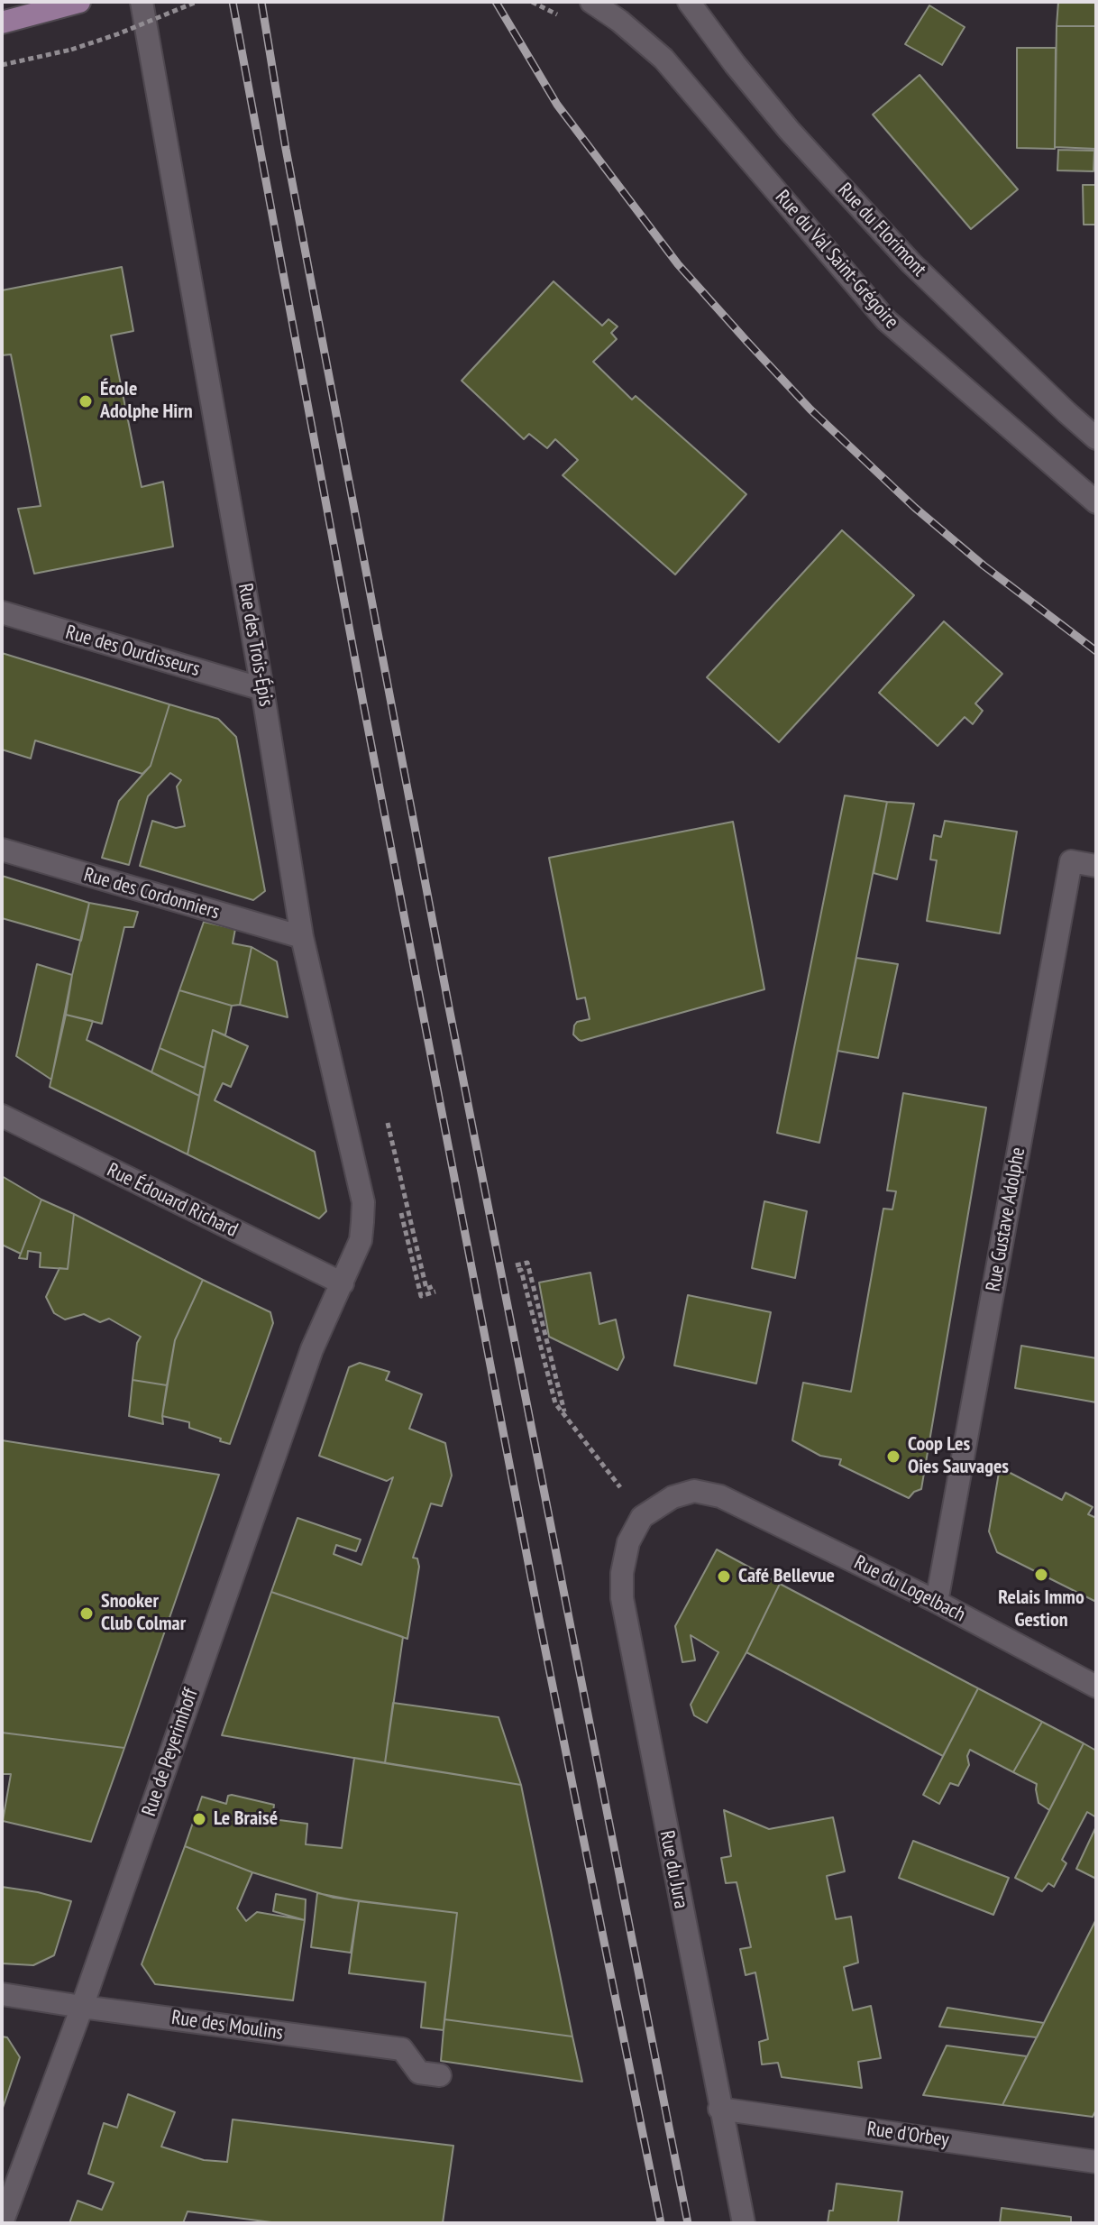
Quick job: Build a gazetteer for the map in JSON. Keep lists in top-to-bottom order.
{
  "streets": {
    "street": [
      "Rue du Florimont",
      "Rue du Val Saint-Grégoire",
      "Rue des Trois-Épis",
      "Rue des Ourdisseurs",
      "Rue des Cordonniers",
      "Rue Édouard Richard",
      "Rue Gustave Adolphe",
      "Rue du Logelbach",
      "Rue de Peyerimhoff",
      "Rue du Jura",
      "Rue des Moulins",
      "Rue d'Orbey"
    ]
  },
  "crossings": [
    ["Rue des Trois-Épis", "Rue des Ourdisseurs"],
    ["Rue des Trois-Épis", "Rue des Cordonniers"],
    ["Rue des Trois-Épis", "Rue Édouard Richard"],
    ["Rue des Trois-Épis", "Rue de Peyerimhoff"],
    ["Rue Édouard Richard", "Rue de Peyerimhoff"],
    ["Rue Gustave Adolphe", "Rue du Logelbach"],
    ["Rue du Logelbach", "Rue du Jura"],
    ["Rue de Peyerimhoff", "Rue des Moulins"],
    ["Rue du Jura", "Rue d'Orbey"]
  ],
  "places": [
    "École Adolphe Hirn",
    "Coop Les Oies Sauvages",
    "Relais Immo Gestion",
    "Café Bellevue",
    "Snooker Club Colmar",
    "Le Braisé"
  ]
}
